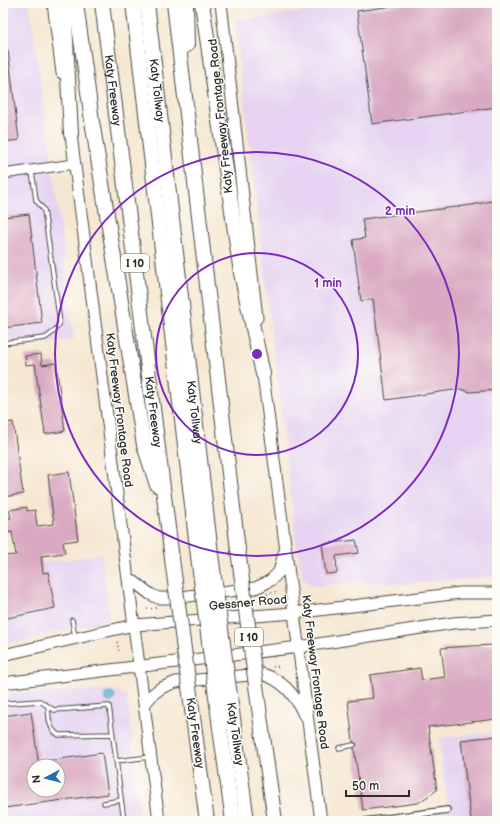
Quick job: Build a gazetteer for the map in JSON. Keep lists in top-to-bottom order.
{
  "streets": {
    "highway": ["Katy Tollway", "Katy Freeway", "I 10"],
    "main road": ["Katy Freeway Frontage Road", "Gessner Road"]
  },
  "crossings": [
    ["Katy Freeway Frontage Road", "Gessner Road"]
  ],
  "scale_bar": "50 m",
  "north": "left",
  "rings": ["2 min", "1 min"]
}
